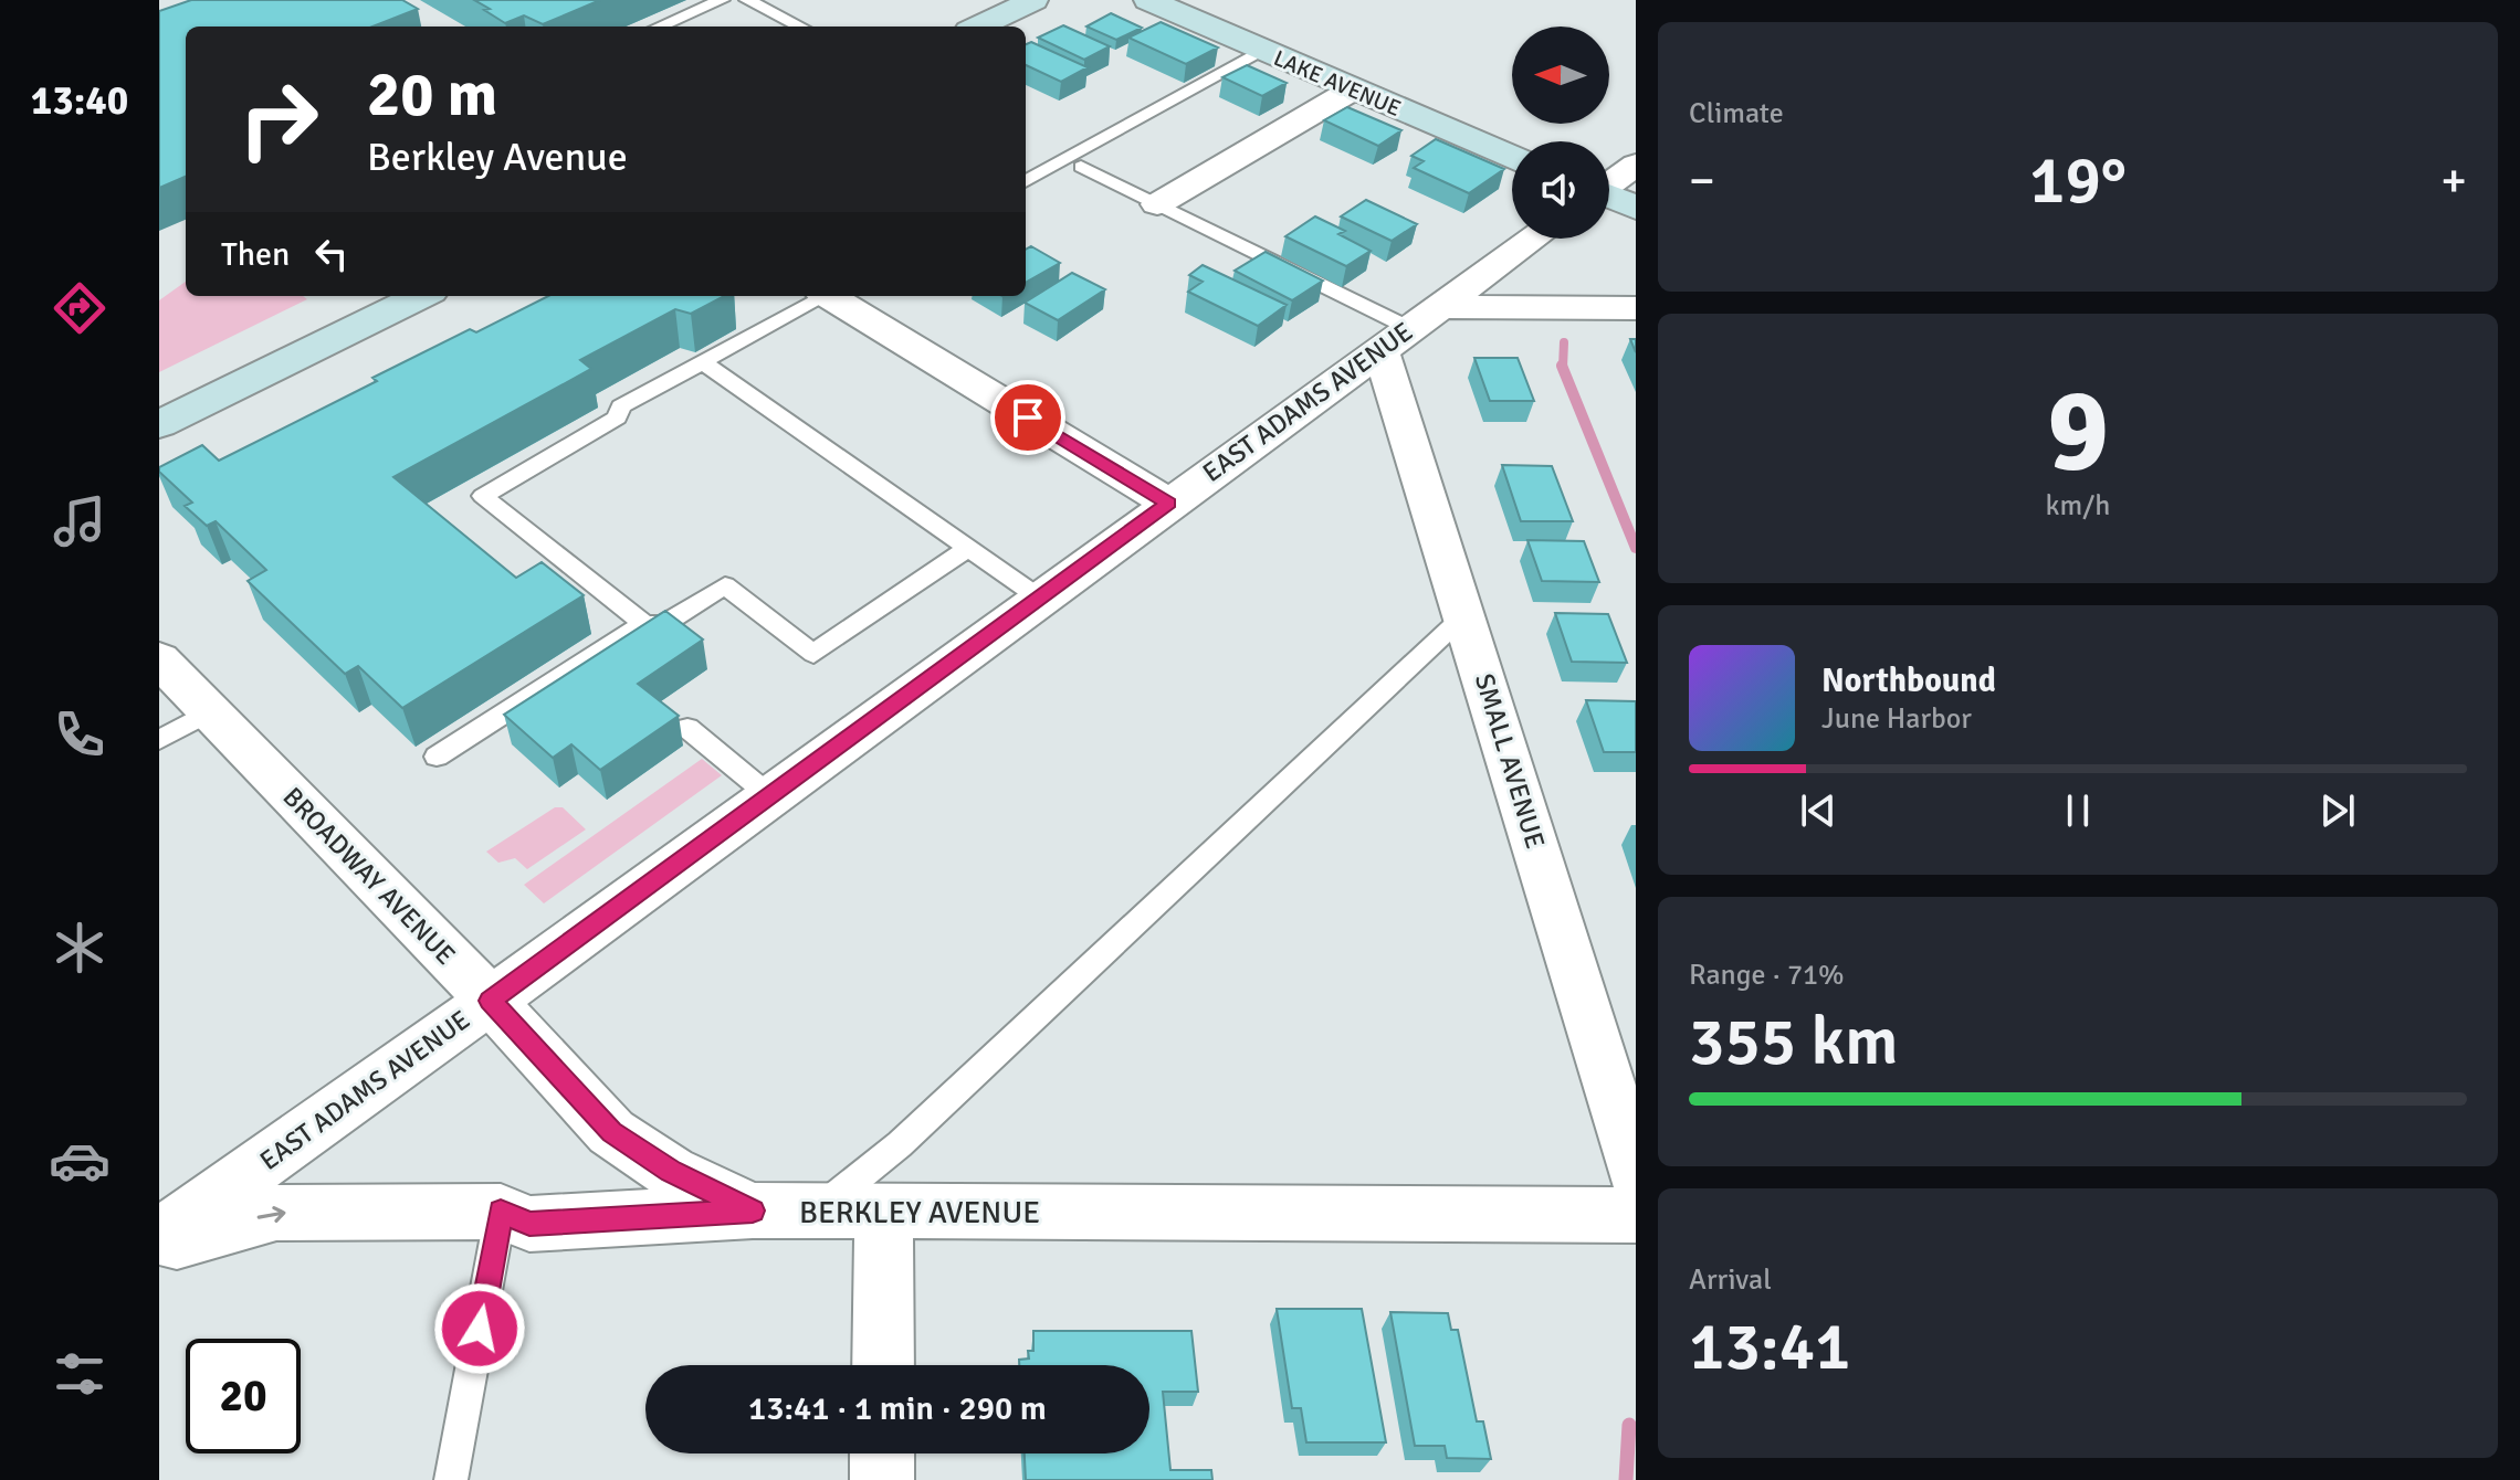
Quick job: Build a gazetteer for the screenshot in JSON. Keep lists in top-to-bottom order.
{
  "streets": {
    "street": [
      "LAKE AVENUE",
      "EAST ADAMS AVENUE",
      "SMALL AVENUE",
      "BROADWAY AVENUE",
      "BERKLEY AVENUE"
    ]
  },
  "crossings": [
    ["EAST ADAMS AVENUE", "SMALL AVENUE"],
    ["EAST ADAMS AVENUE", "BROADWAY AVENUE"],
    ["BROADWAY AVENUE", "BERKLEY AVENUE"]
  ],
  "north": "left",
  "page": {
    "tabs": "13:40",
    "tile": [
      "Climate",
      ["9", "km/h"],
      ["Range · 71%", "355 km"],
      ["Arrival", "13:41"]
    ],
    "turn": ["20 m", "Berkley Avenue"],
    "heat": ["−", "19°", "+"],
    "then": "Then",
    "song": ["Northbound", "June Harbor"],
    "limit": "20",
    "trip": "13:41 · 1 min · 290 m"
  }
}
